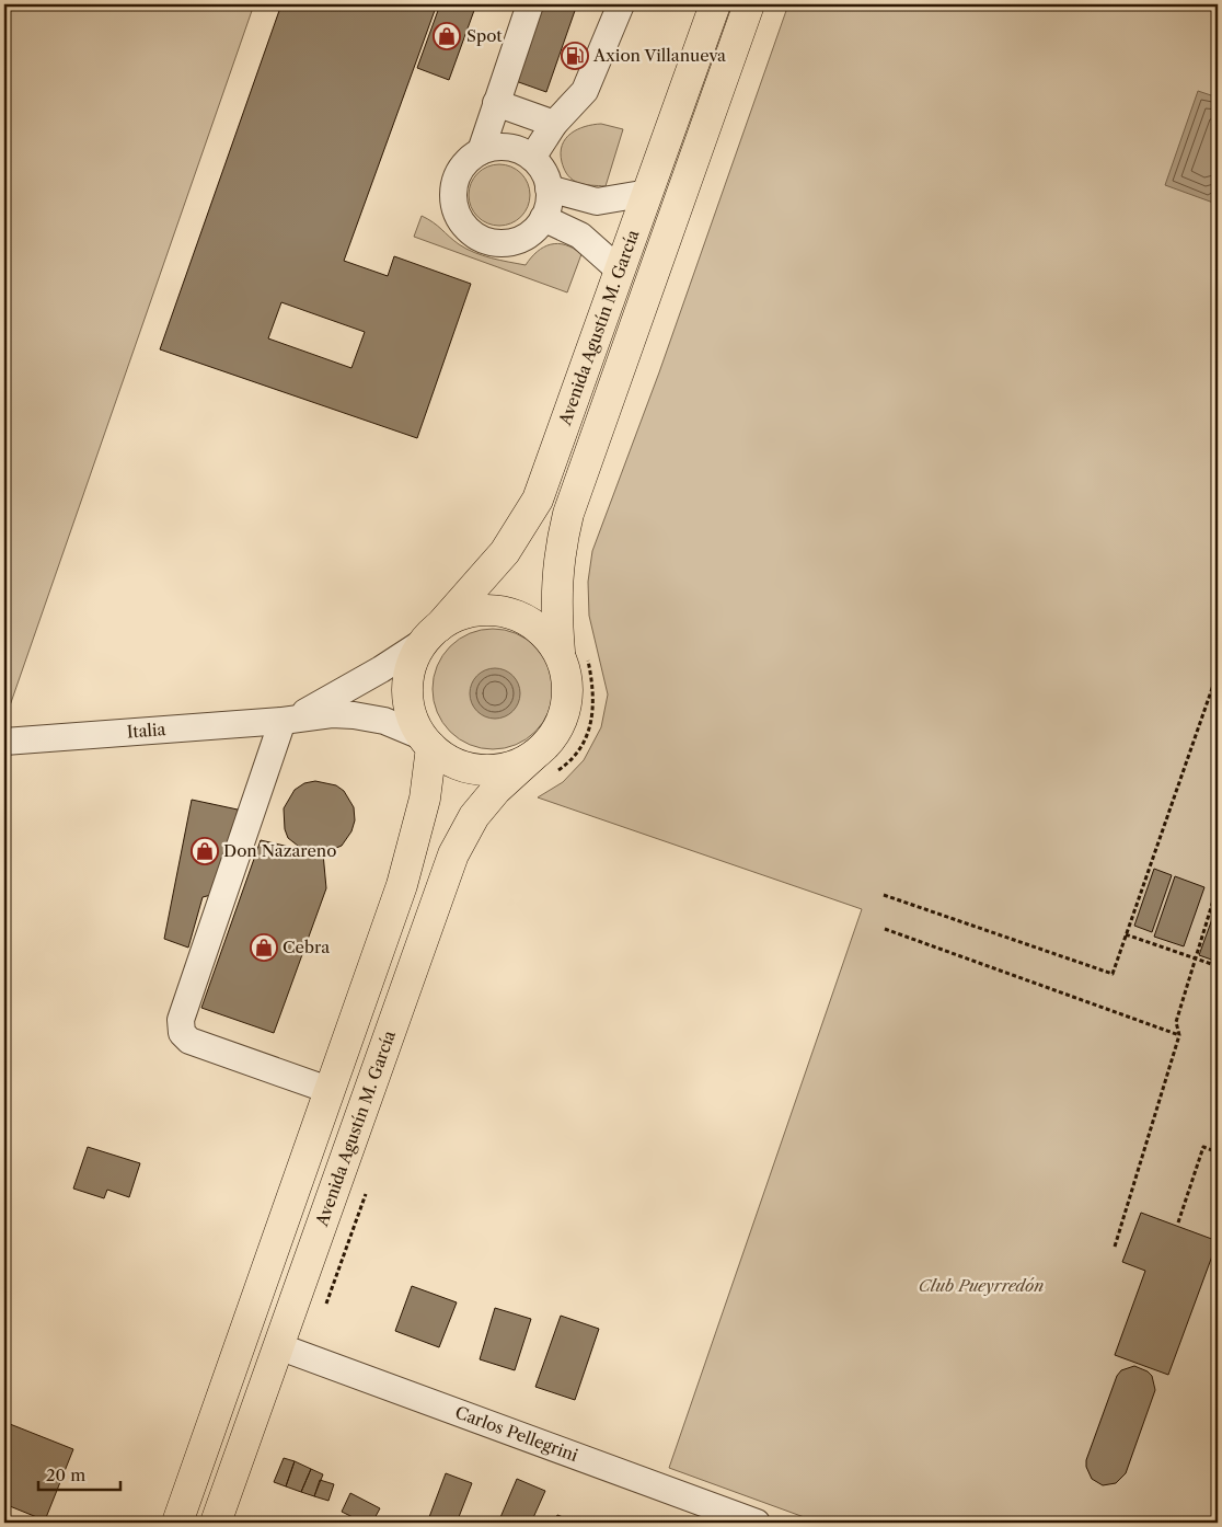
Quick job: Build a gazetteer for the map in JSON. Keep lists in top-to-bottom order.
{
  "streets": {
    "main road": ["Avenida Agustín M. García"],
    "street": ["Italia", "Carlos Pellegrini"]
  },
  "crossings": [
    ["Avenida Agustín M. García", "Italia"],
    ["Avenida Agustín M. García", "Carlos Pellegrini"]
  ],
  "parks": ["Club Pueyrredón"],
  "places": {
    "shop": ["Spot", "Don Nazareno", "Cebra"],
    "fuel station": ["Axion Villanueva"]
  },
  "scale_bar": "20 m"
}
